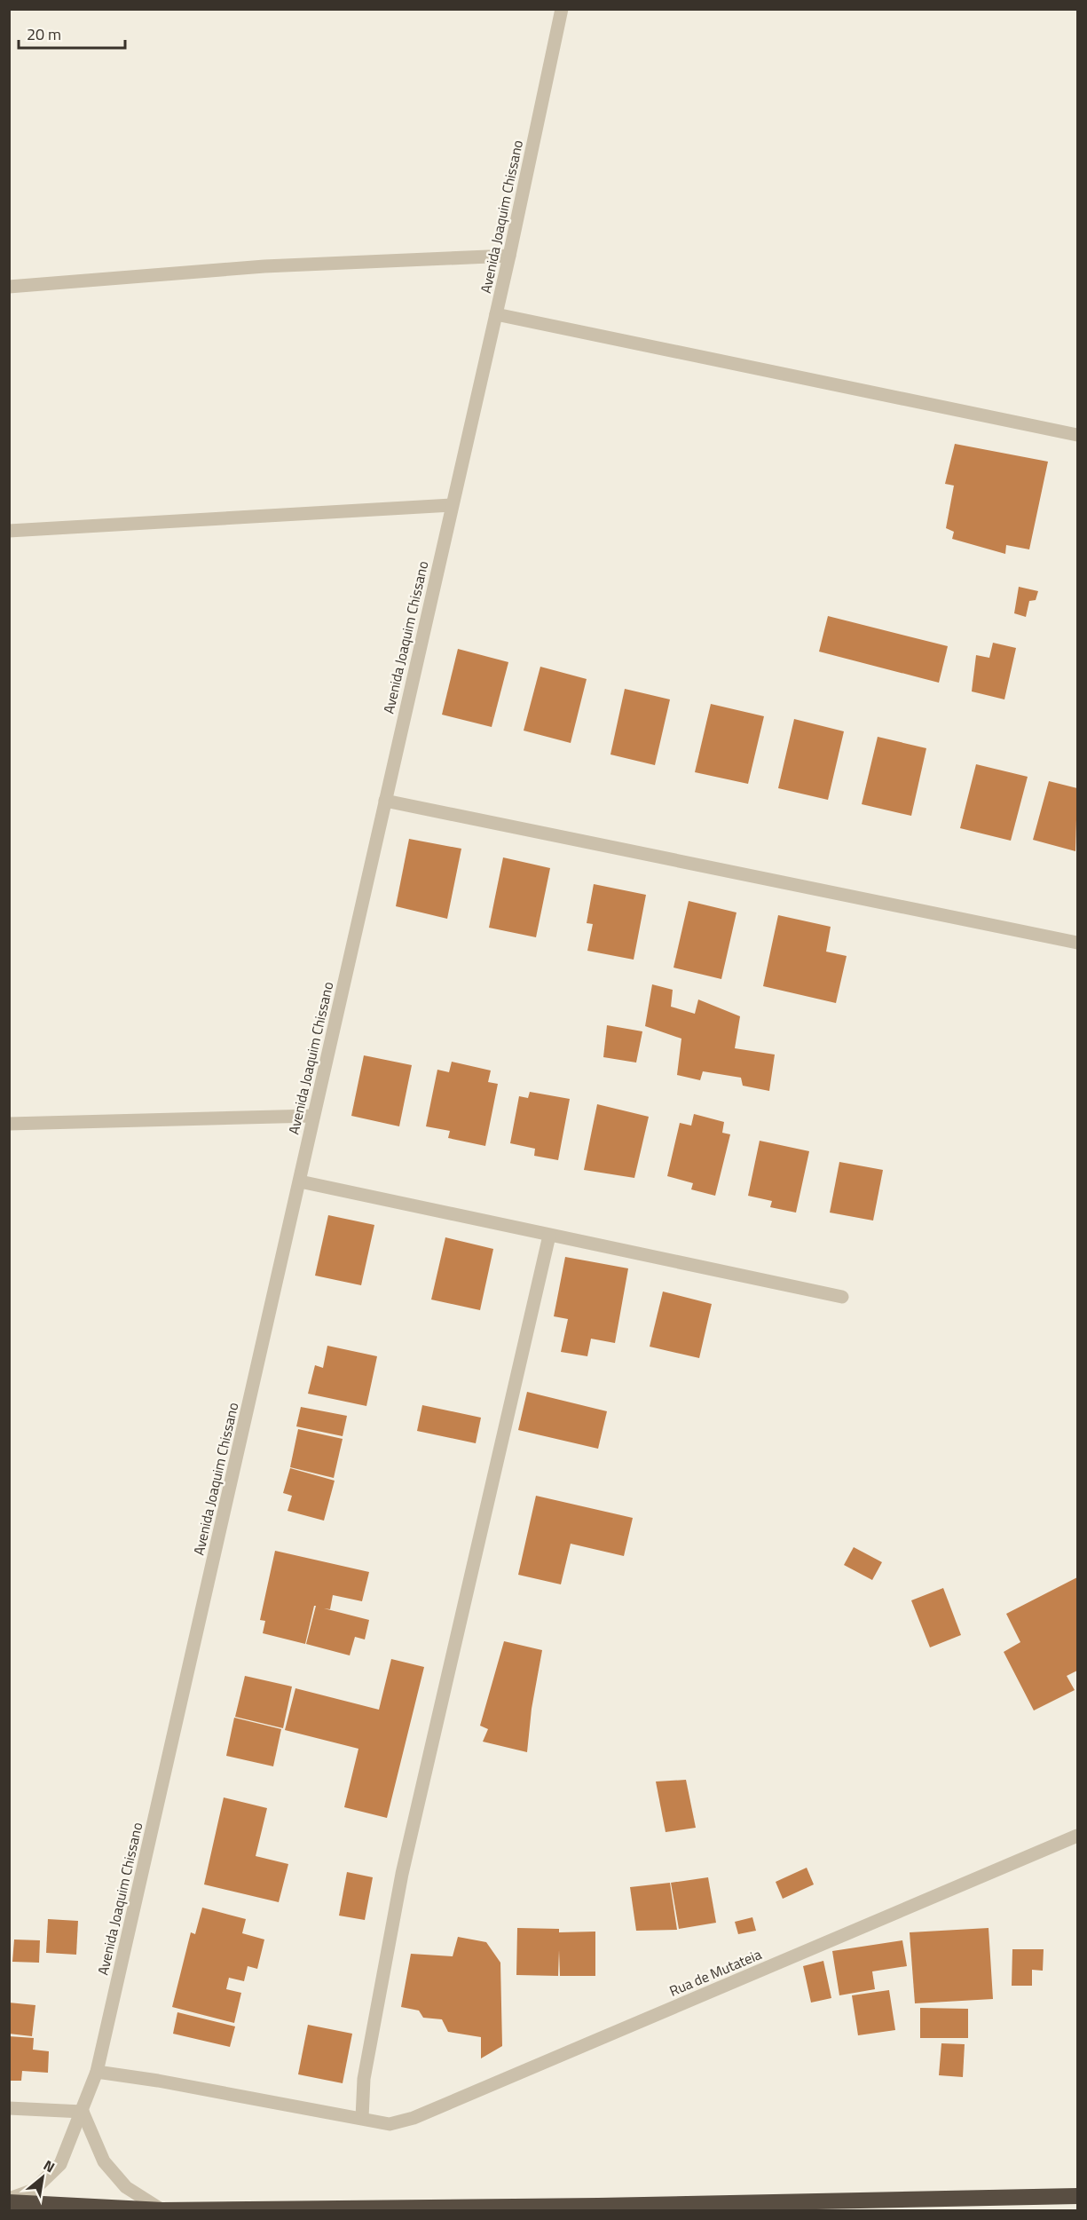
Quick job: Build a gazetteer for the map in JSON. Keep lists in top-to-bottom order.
{
  "streets": {
    "street": ["Avenida Joaquim Chissano", "Rua de Mutateia"]
  },
  "crossings": [
    ["Avenida Joaquim Chissano", "Rua de Mutateia"]
  ],
  "scale_bar": "20 m",
  "north": "top right"
}
